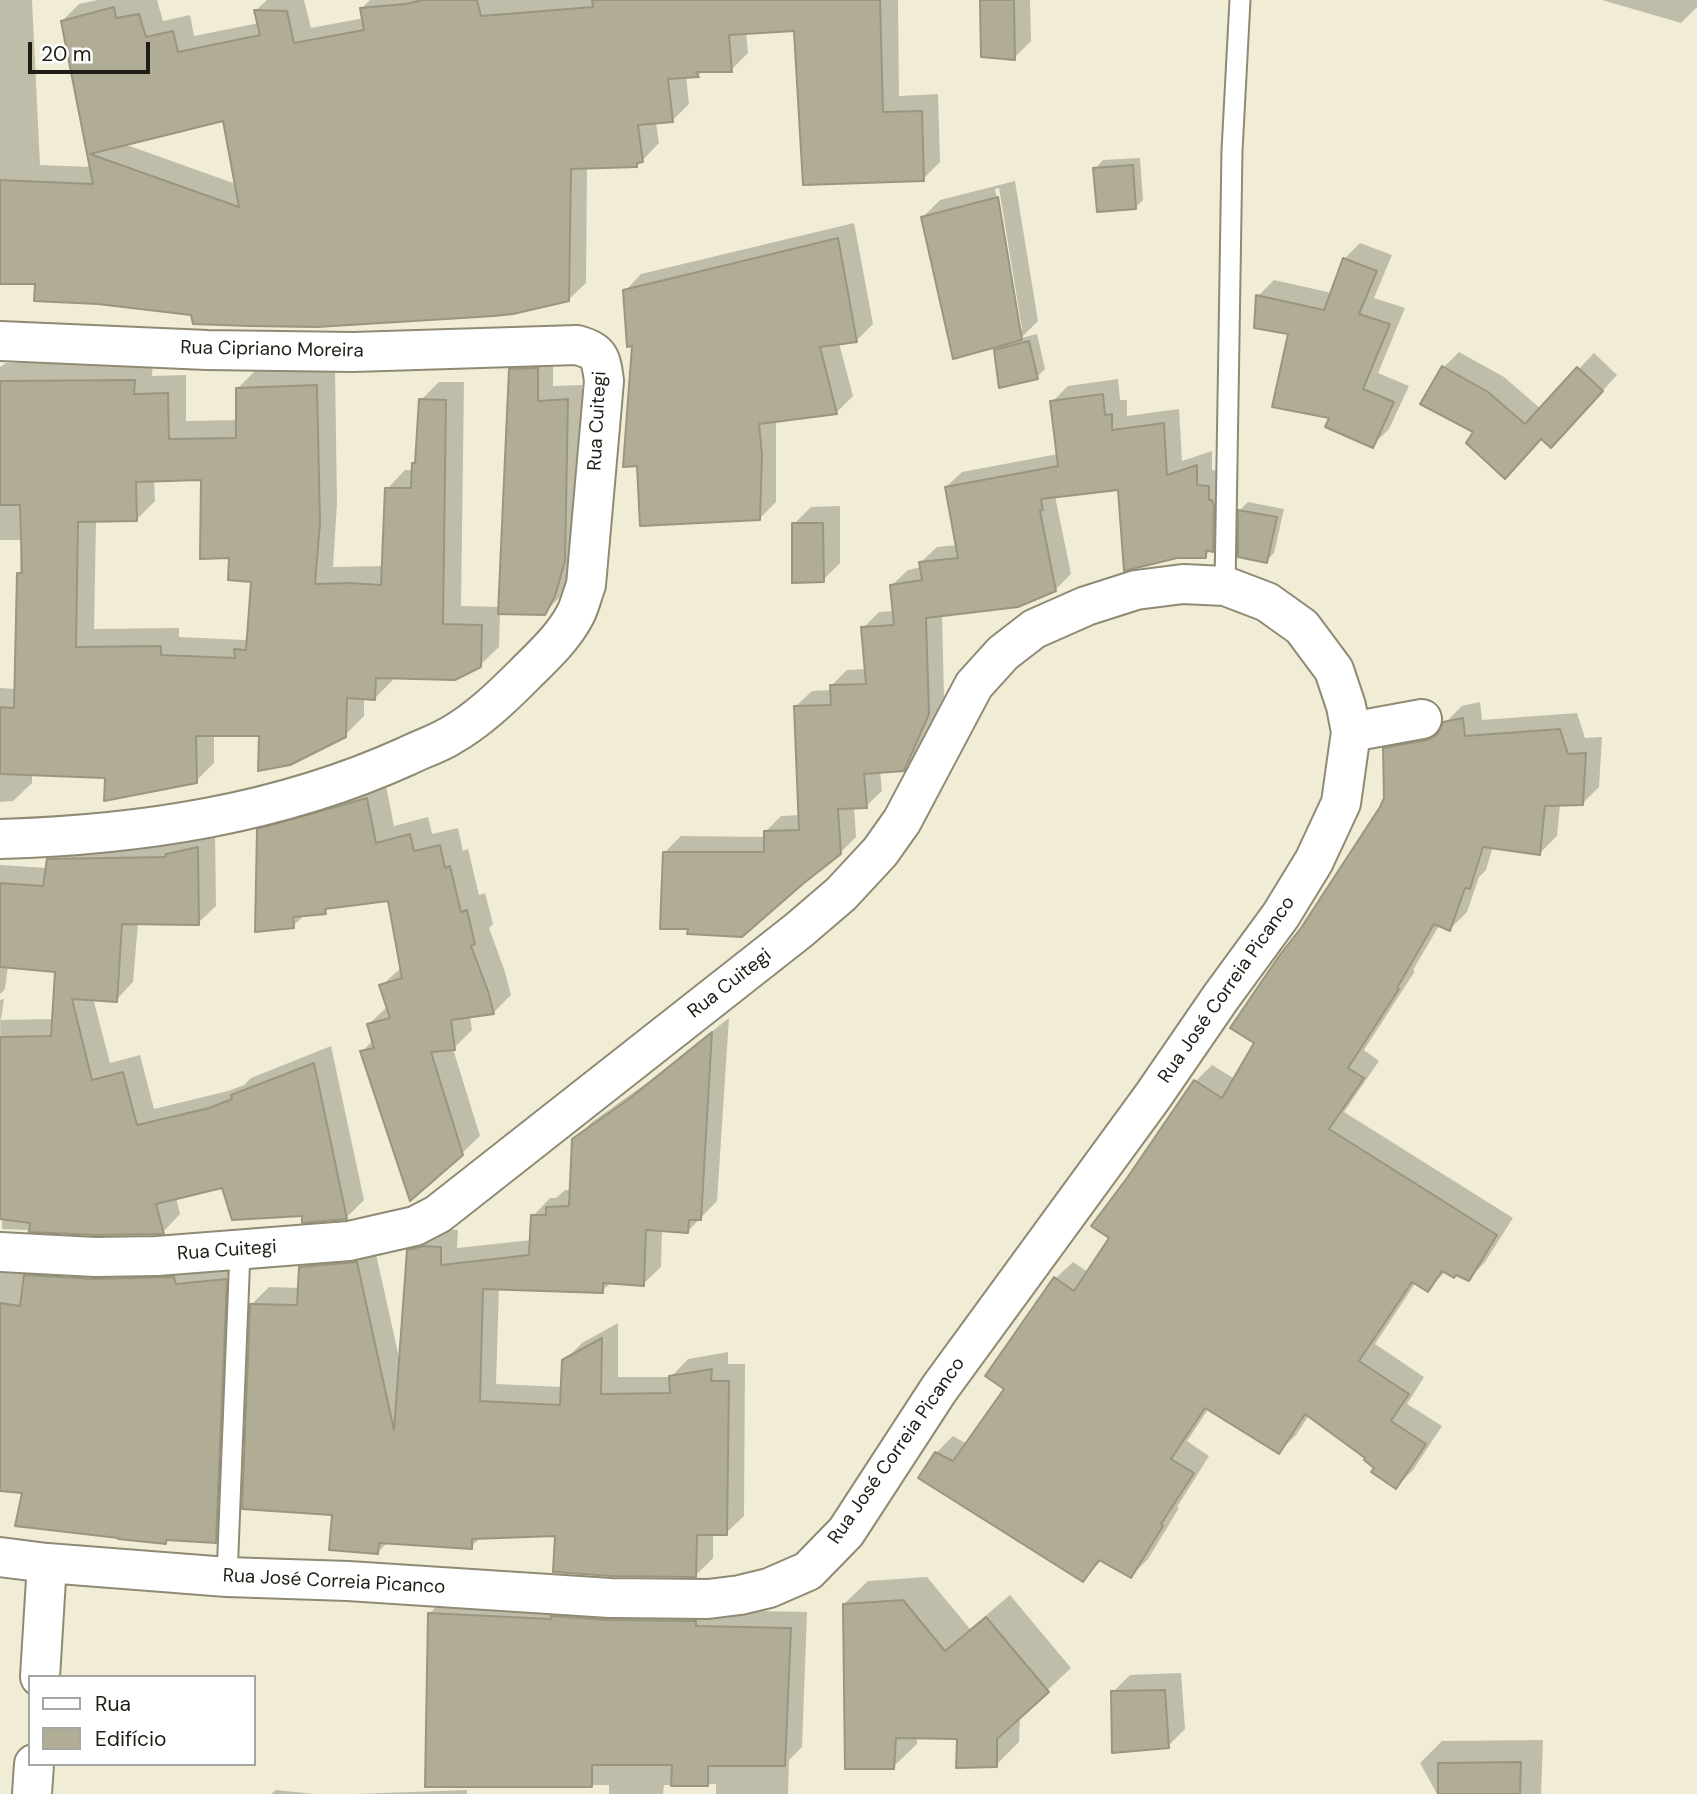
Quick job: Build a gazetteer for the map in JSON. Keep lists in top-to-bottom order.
{
  "streets": {
    "street": ["Rua Cipriano Moreira", "Rua Cuitegi", "Rua José Correia Picanco"]
  },
  "crossings": [
    ["Rua Cipriano Moreira", "Rua Cuitegi"],
    ["Rua Cuitegi", "Rua José Correia Picanco"]
  ],
  "legend": ["Rua", "Edifício"],
  "scale_bar": "20 m"
}
